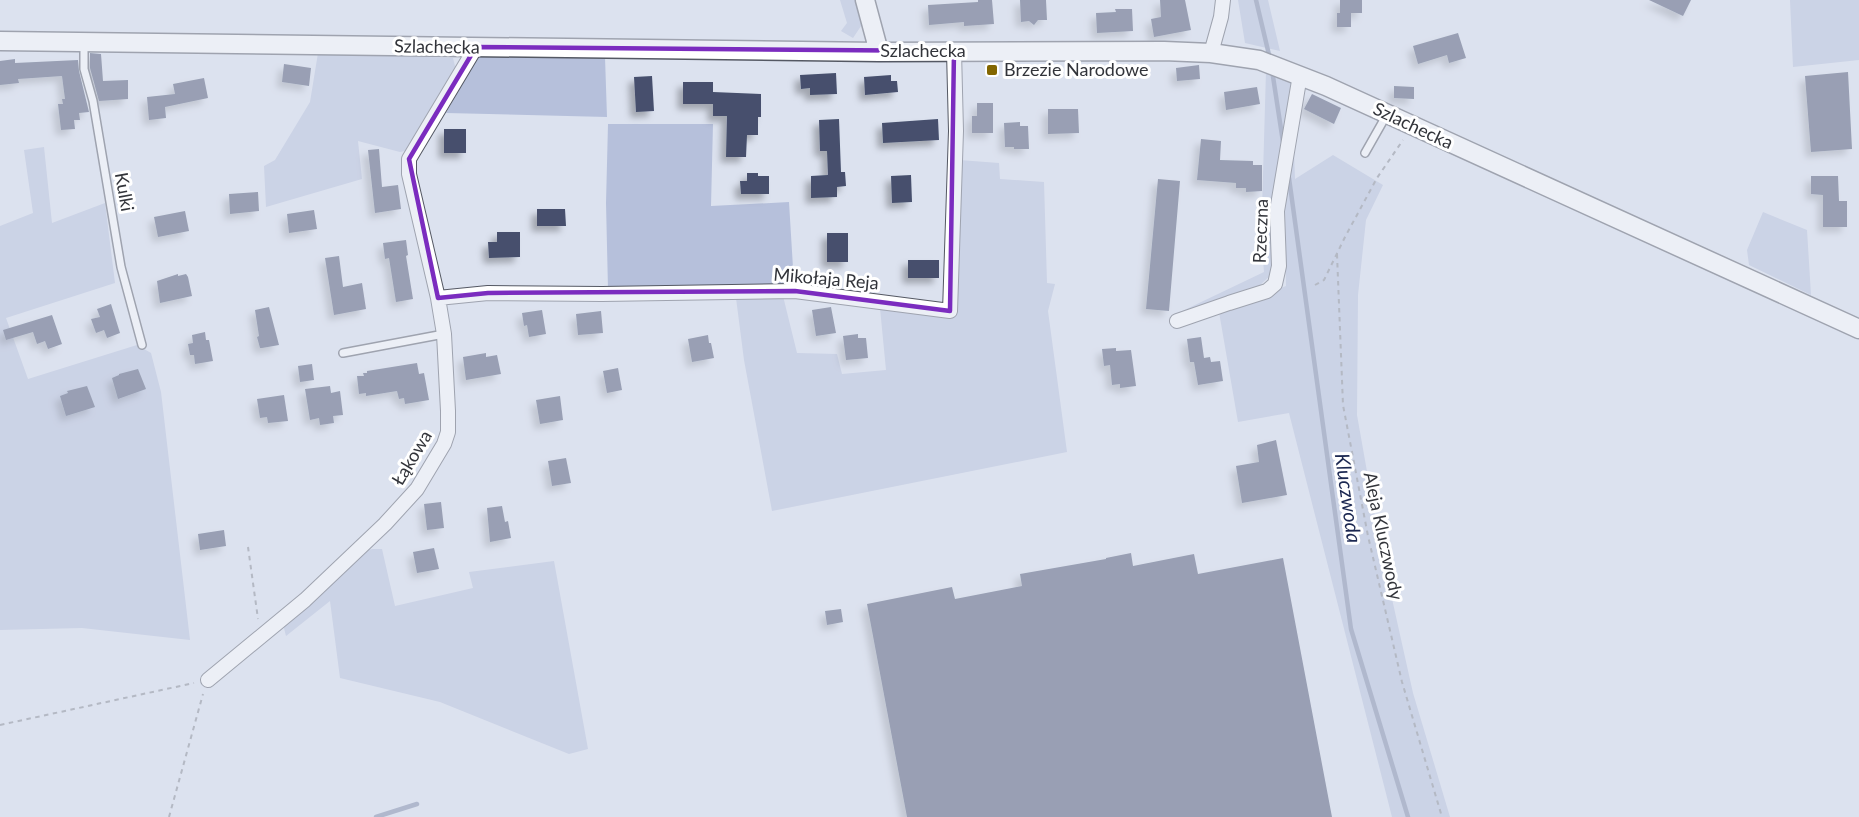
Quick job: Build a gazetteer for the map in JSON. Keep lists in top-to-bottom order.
{
  "streets": {
    "street": [
      "Szlachecka",
      "Rzeczna",
      "Mikołaja Reja",
      "Łąkowa"
    ],
    "lane": ["Kulki"],
    "path": ["Aleja Kluczwody"]
  },
  "crossings": [
    ["Szlachecka", "Kulki"],
    ["Szlachecka", "Rzeczna"],
    ["Szlachecka", "Mikołaja Reja"],
    ["Szlachecka", "Łąkowa"],
    ["Mikołaja Reja", "Łąkowa"]
  ],
  "water": ["Kluczwoda"],
  "places": {
    "transit": ["Brzezie Narodowe"]
  }
}
